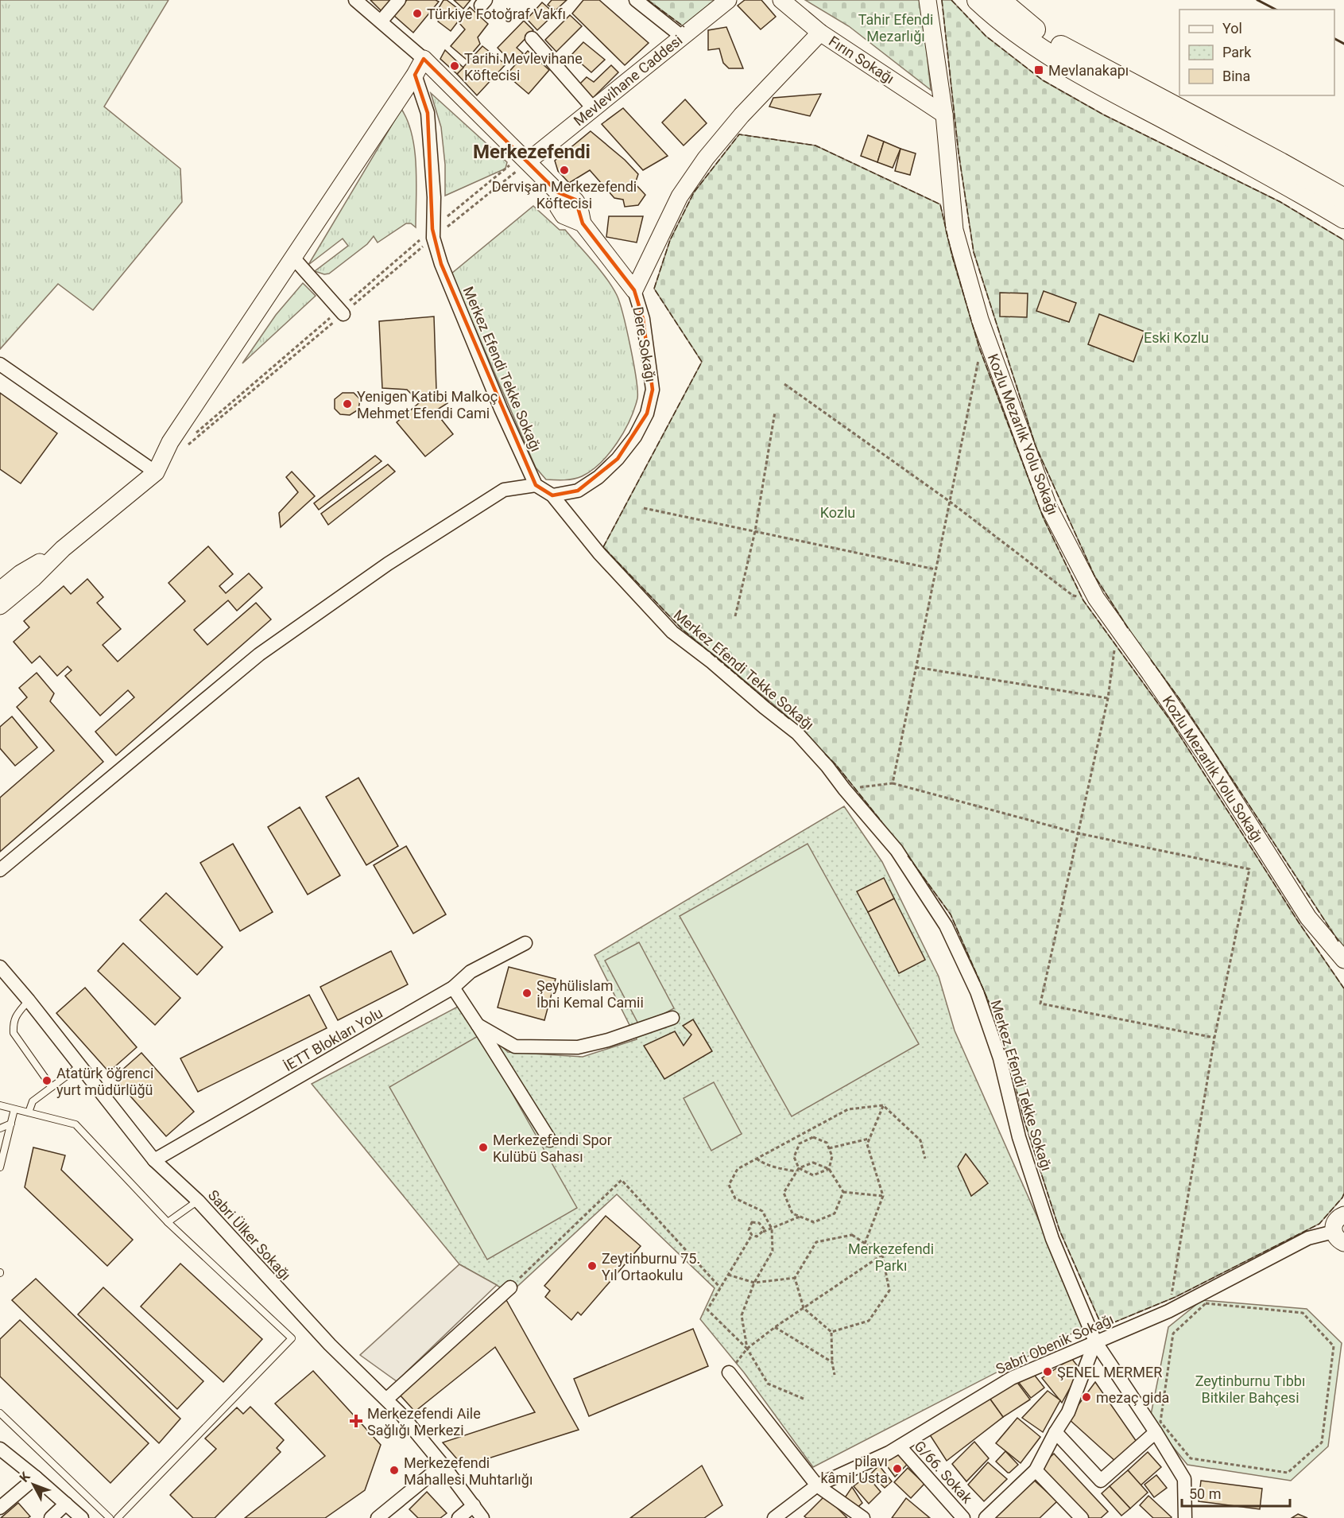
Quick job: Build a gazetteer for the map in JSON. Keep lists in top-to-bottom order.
{
  "streets": {
    "street": [
      "Fırın Sokağı",
      "Mevlevihane Caddesi",
      "Dere Sokağı",
      "Merkez Efendi Tekke Sokağı",
      "Kozlu Mezarlık Yolu Sokağı",
      "İETT Blokları Yolu",
      "Sabri Ülker Sokağı",
      "Sabri Obenik Sokağı",
      "G/66. Sokak"
    ]
  },
  "crossings": [
    ["Fırın Sokağı", "Kozlu Mezarlık Yolu Sokağı"],
    ["Mevlevihane Caddesi", "Dere Sokağı"],
    ["Dere Sokağı", "Merkez Efendi Tekke Sokağı"],
    ["Merkez Efendi Tekke Sokağı", "Sabri Obenik Sokağı"],
    ["İETT Blokları Yolu", "Sabri Ülker Sokağı"],
    ["Sabri Obenik Sokağı", "G/66. Sokak"]
  ],
  "districts": ["Merkezefendi"],
  "parks": [
    "Tahir Efendi Mezarlığı",
    "Eski Kozlu",
    "Kozlu",
    "Merkezefendi Parkı",
    "Zeytinburnu Tıbbı Bitkiler Bahçesi"
  ],
  "places": {
    "other": [
      "Türkiye Fotoğraf Vakfı",
      "Tarihi Mevlevihane Köftecisi",
      "Dervişan Merkezefendi Köftecisi",
      "Yenigen Katibi Malkoç Mehmet Efendi Cami",
      "Şeyhülislam İbni Kemal Camii",
      "Atatürk öğrenci yurt müdürlüğü",
      "Merkezefendi Spor Kulübü Sahası",
      "Zeytinburnu 75. Yıl Ortaokulu",
      "ŞENEL MERMER",
      "mezaç gida",
      "pilavı kâmil Usta",
      "Merkezefendi Mahallesi Muhtarlığı"
    ],
    "transit": ["Mevlanakapı"],
    "health": ["Merkezefendi Aile Sağlığı Merkezi"]
  },
  "legend": ["Yol", "Park", "Bina"],
  "scale_bar": "50 m",
  "north": "top left"
}
